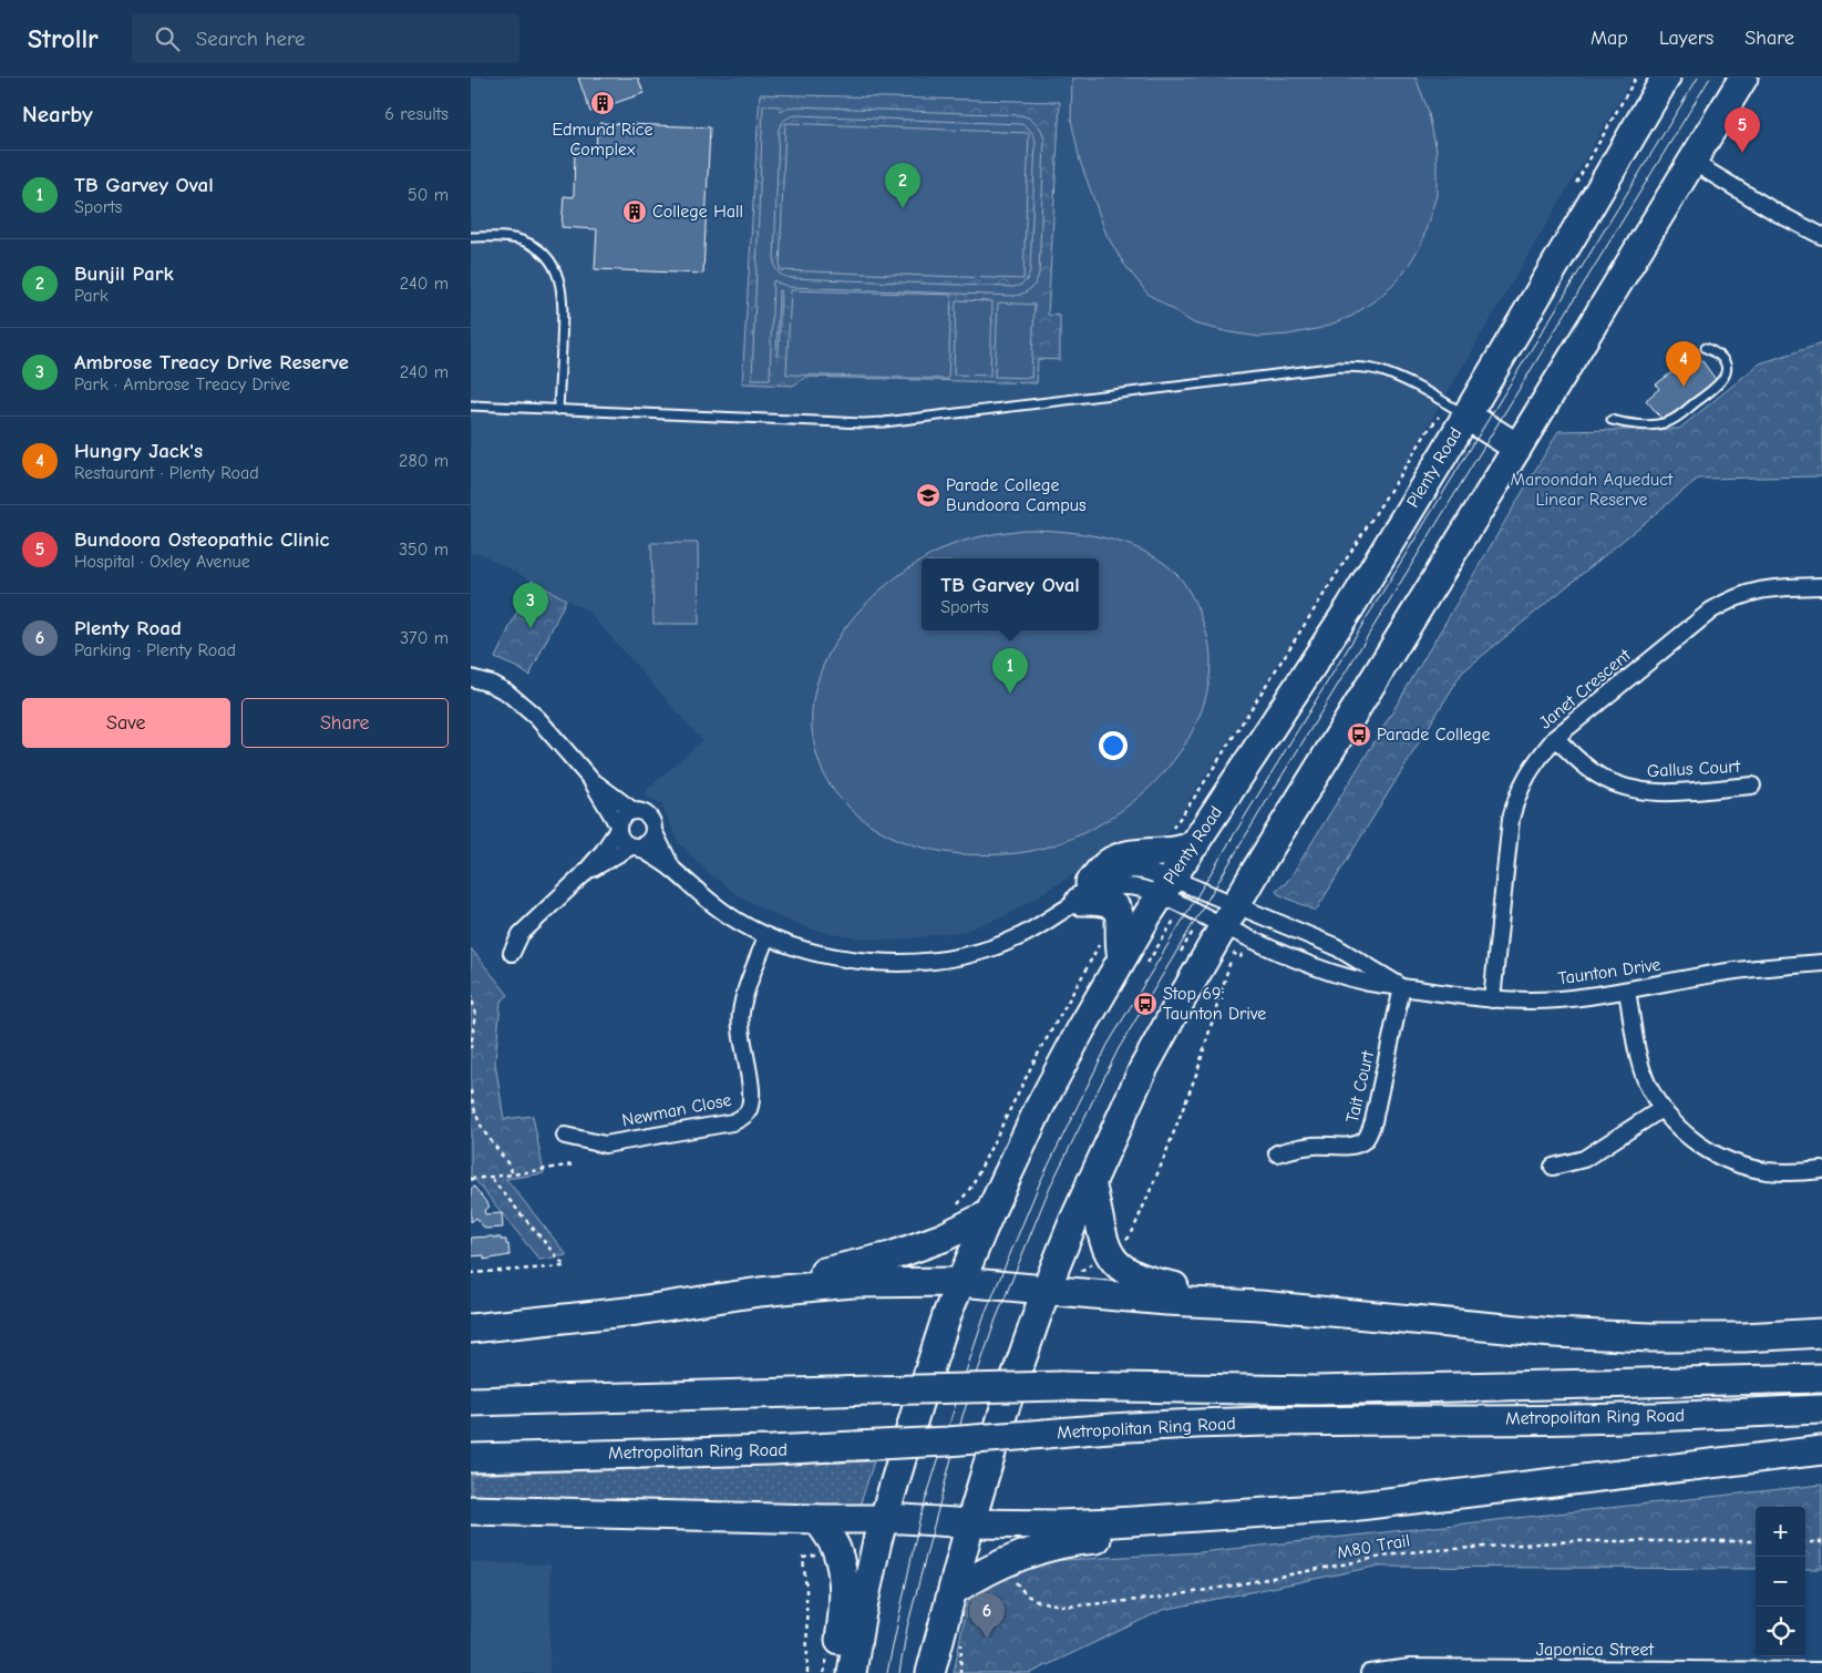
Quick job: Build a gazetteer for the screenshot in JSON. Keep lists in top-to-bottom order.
{
  "streets": {
    "highway": ["Plenty Road", "Metropolitan Ring Road"],
    "street": [
      "Janet Crescent",
      "Gallus Court",
      "Taunton Drive",
      "Tait Court",
      "Newman Close",
      "Japonica Street"
    ],
    "path": ["M80 Trail"]
  },
  "crossings": [
    ["Janet Crescent", "Gallus Court"],
    ["Janet Crescent", "Taunton Drive"],
    ["Taunton Drive", "Tait Court"]
  ],
  "parks": ["Maroondah Aqueduct Linear Reserve"],
  "places": {
    "building": ["Edmund Rice Complex", "College Hall"],
    "school or university": ["Parade College Bundoora Campus"],
    "bus stop": ["Parade College", "Stop 69: Taunton Drive"]
  },
  "page": {
    "header": "Strollr",
    "search": "Search here",
    "nav": ["Map", "Layers", "Share"],
    "heading": ["Nearby", "6 results"],
    "pins": [
      "5",
      "2",
      "4",
      "3",
      "1",
      "6"
    ],
    "list": [
      {
        "mark": "1",
        "name": "TB Garvey Oval",
        "note": "Sports",
        "value": "50 m"
      },
      {
        "mark": "2",
        "name": "Bunjil Park",
        "note": "Park",
        "value": "240 m"
      },
      {
        "mark": "3",
        "name": "Ambrose Treacy Drive Reserve",
        "note": "Park · Ambrose Treacy Drive",
        "value": "240 m"
      },
      {
        "mark": "4",
        "name": "Hungry Jack's",
        "note": "Restaurant · Plenty Road",
        "value": "280 m"
      },
      {
        "mark": "5",
        "name": "Bundoora Osteopathic Clinic",
        "note": "Hospital · Oxley Avenue",
        "value": "350 m"
      },
      {
        "mark": "6",
        "name": "Plenty Road",
        "note": "Parking · Plenty Road",
        "value": "370 m"
      }
    ],
    "popup": ["TB Garvey Oval", "Sports"],
    "buttons": ["Save", "Share"],
    "map_buttons": ["+", "−"]
  }
}
